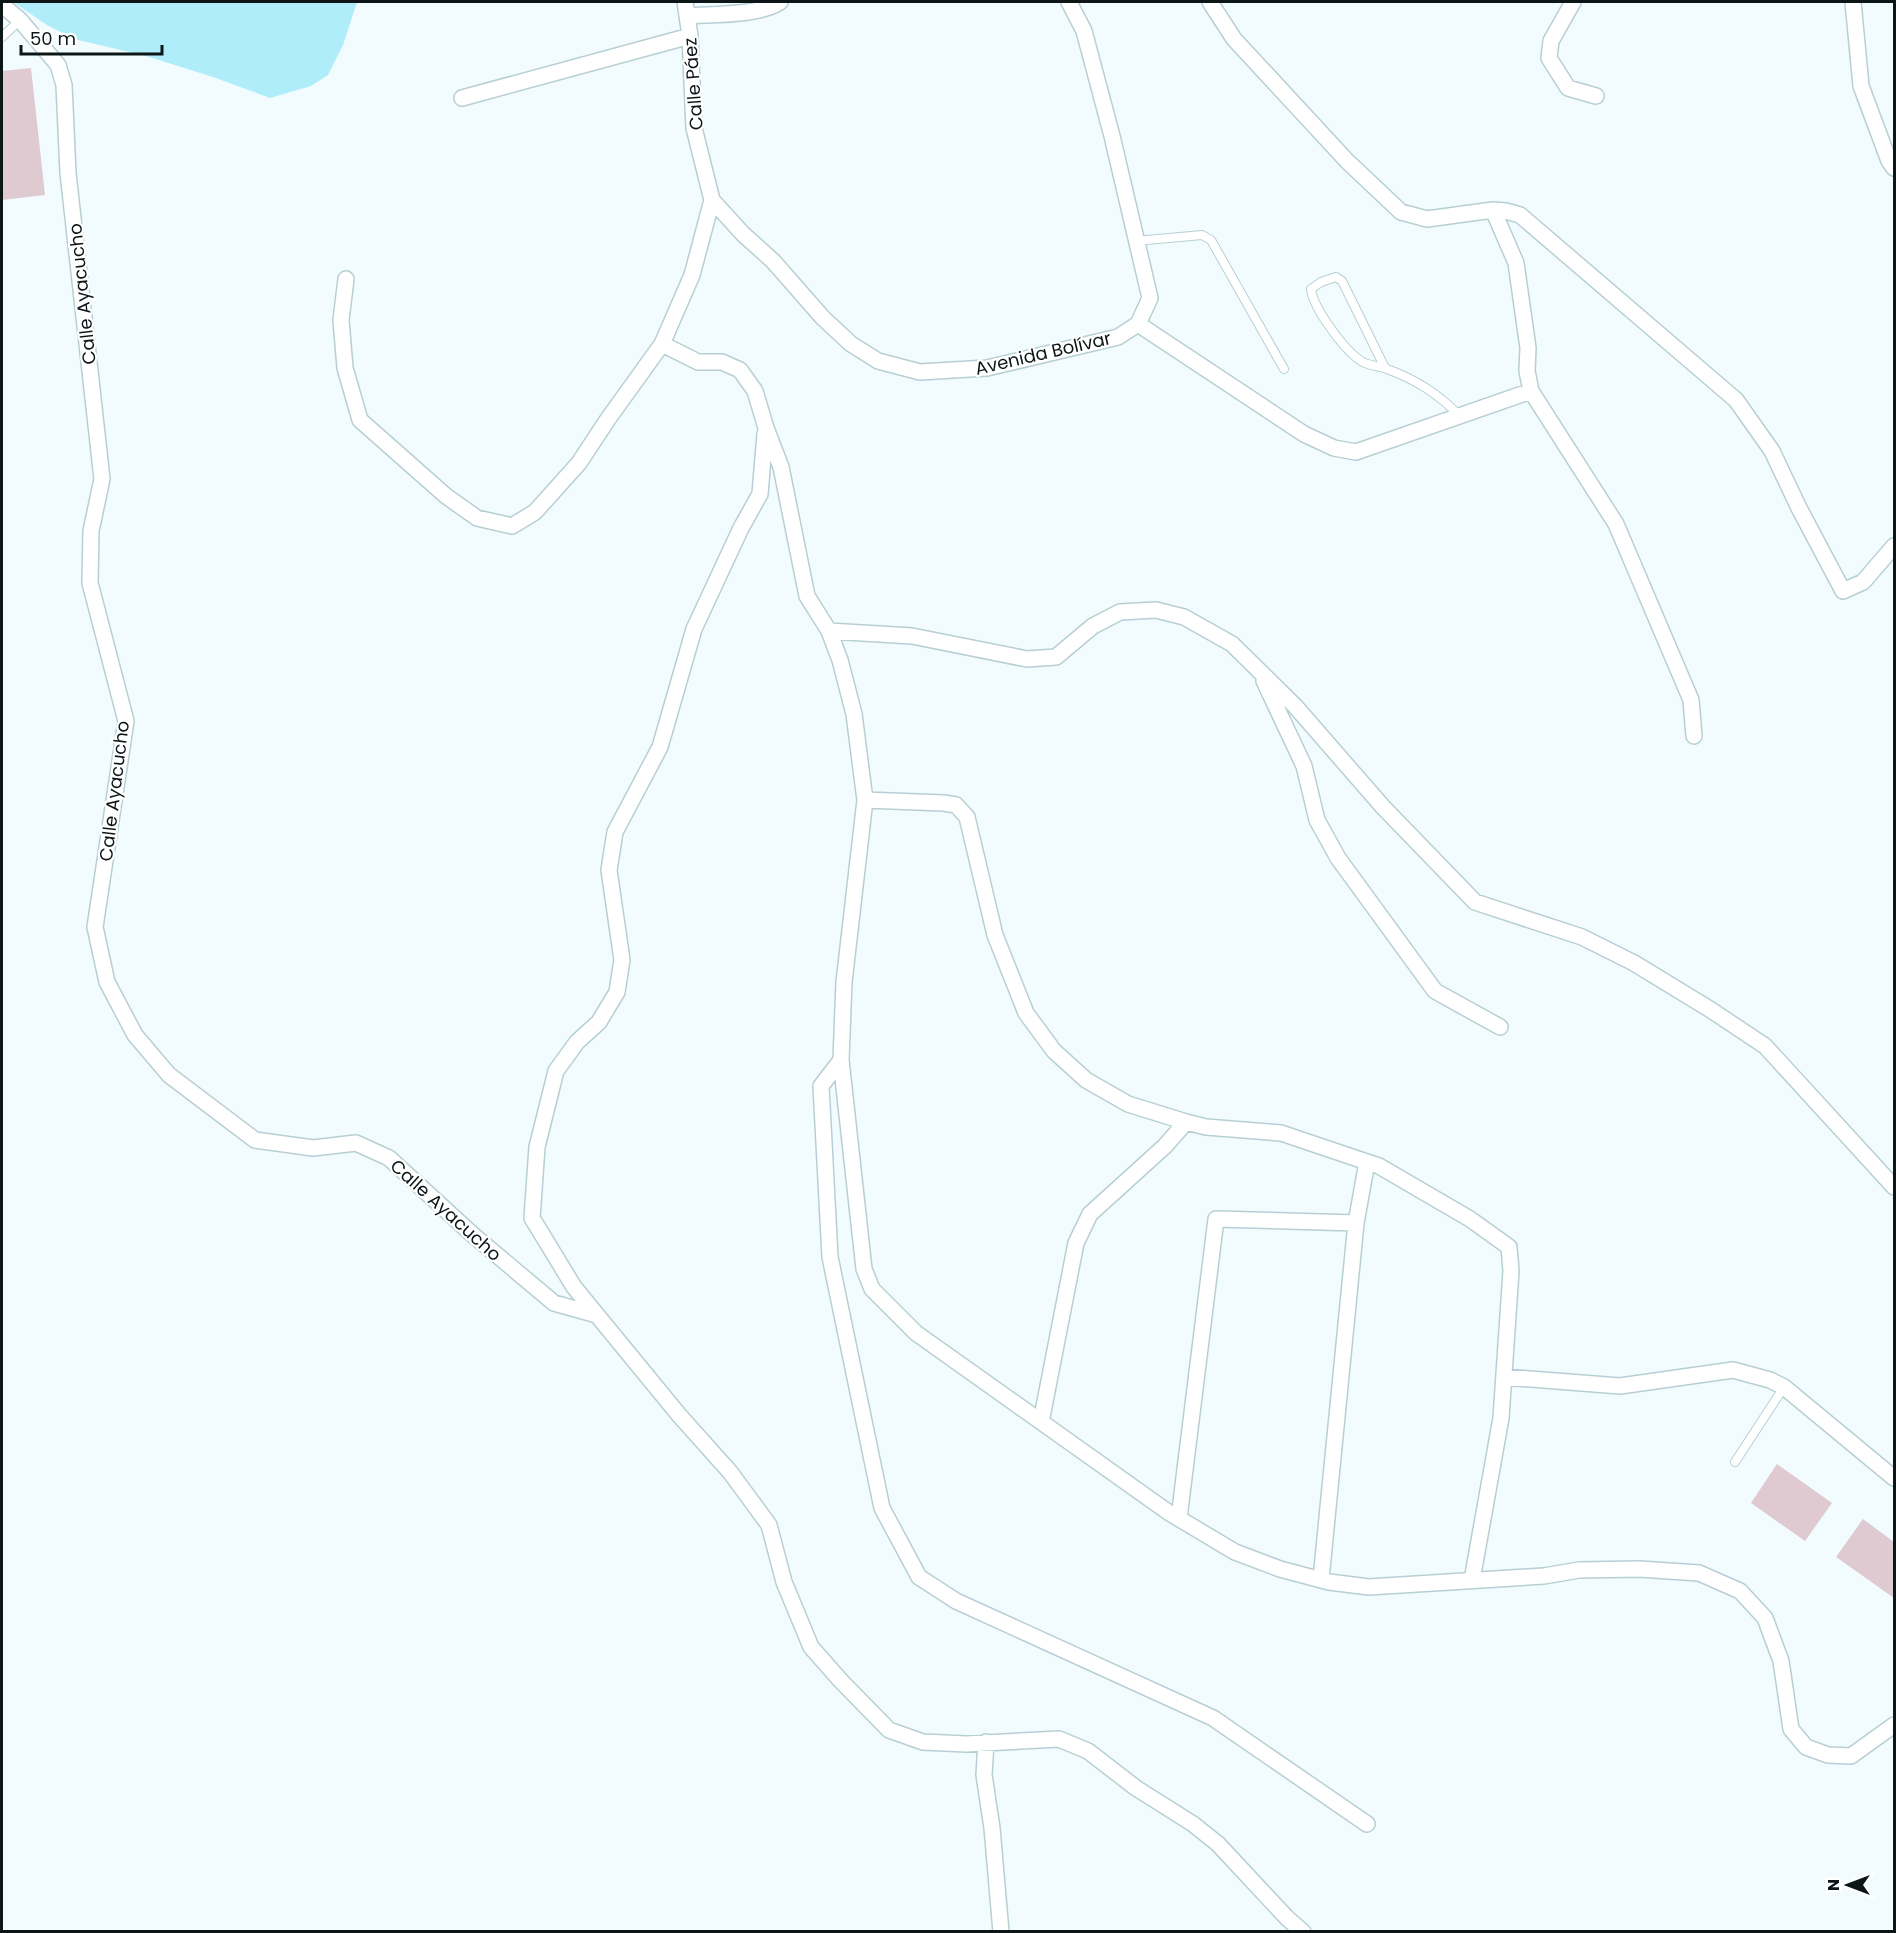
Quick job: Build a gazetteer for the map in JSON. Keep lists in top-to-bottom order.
{
  "streets": {
    "street": ["Calle Páez", "Calle Ayacucho", "Avenida Bolívar"]
  },
  "crossings": [
    ["Calle Páez", "Avenida Bolívar"]
  ],
  "scale_bar": "50 m",
  "north": "left"
}
